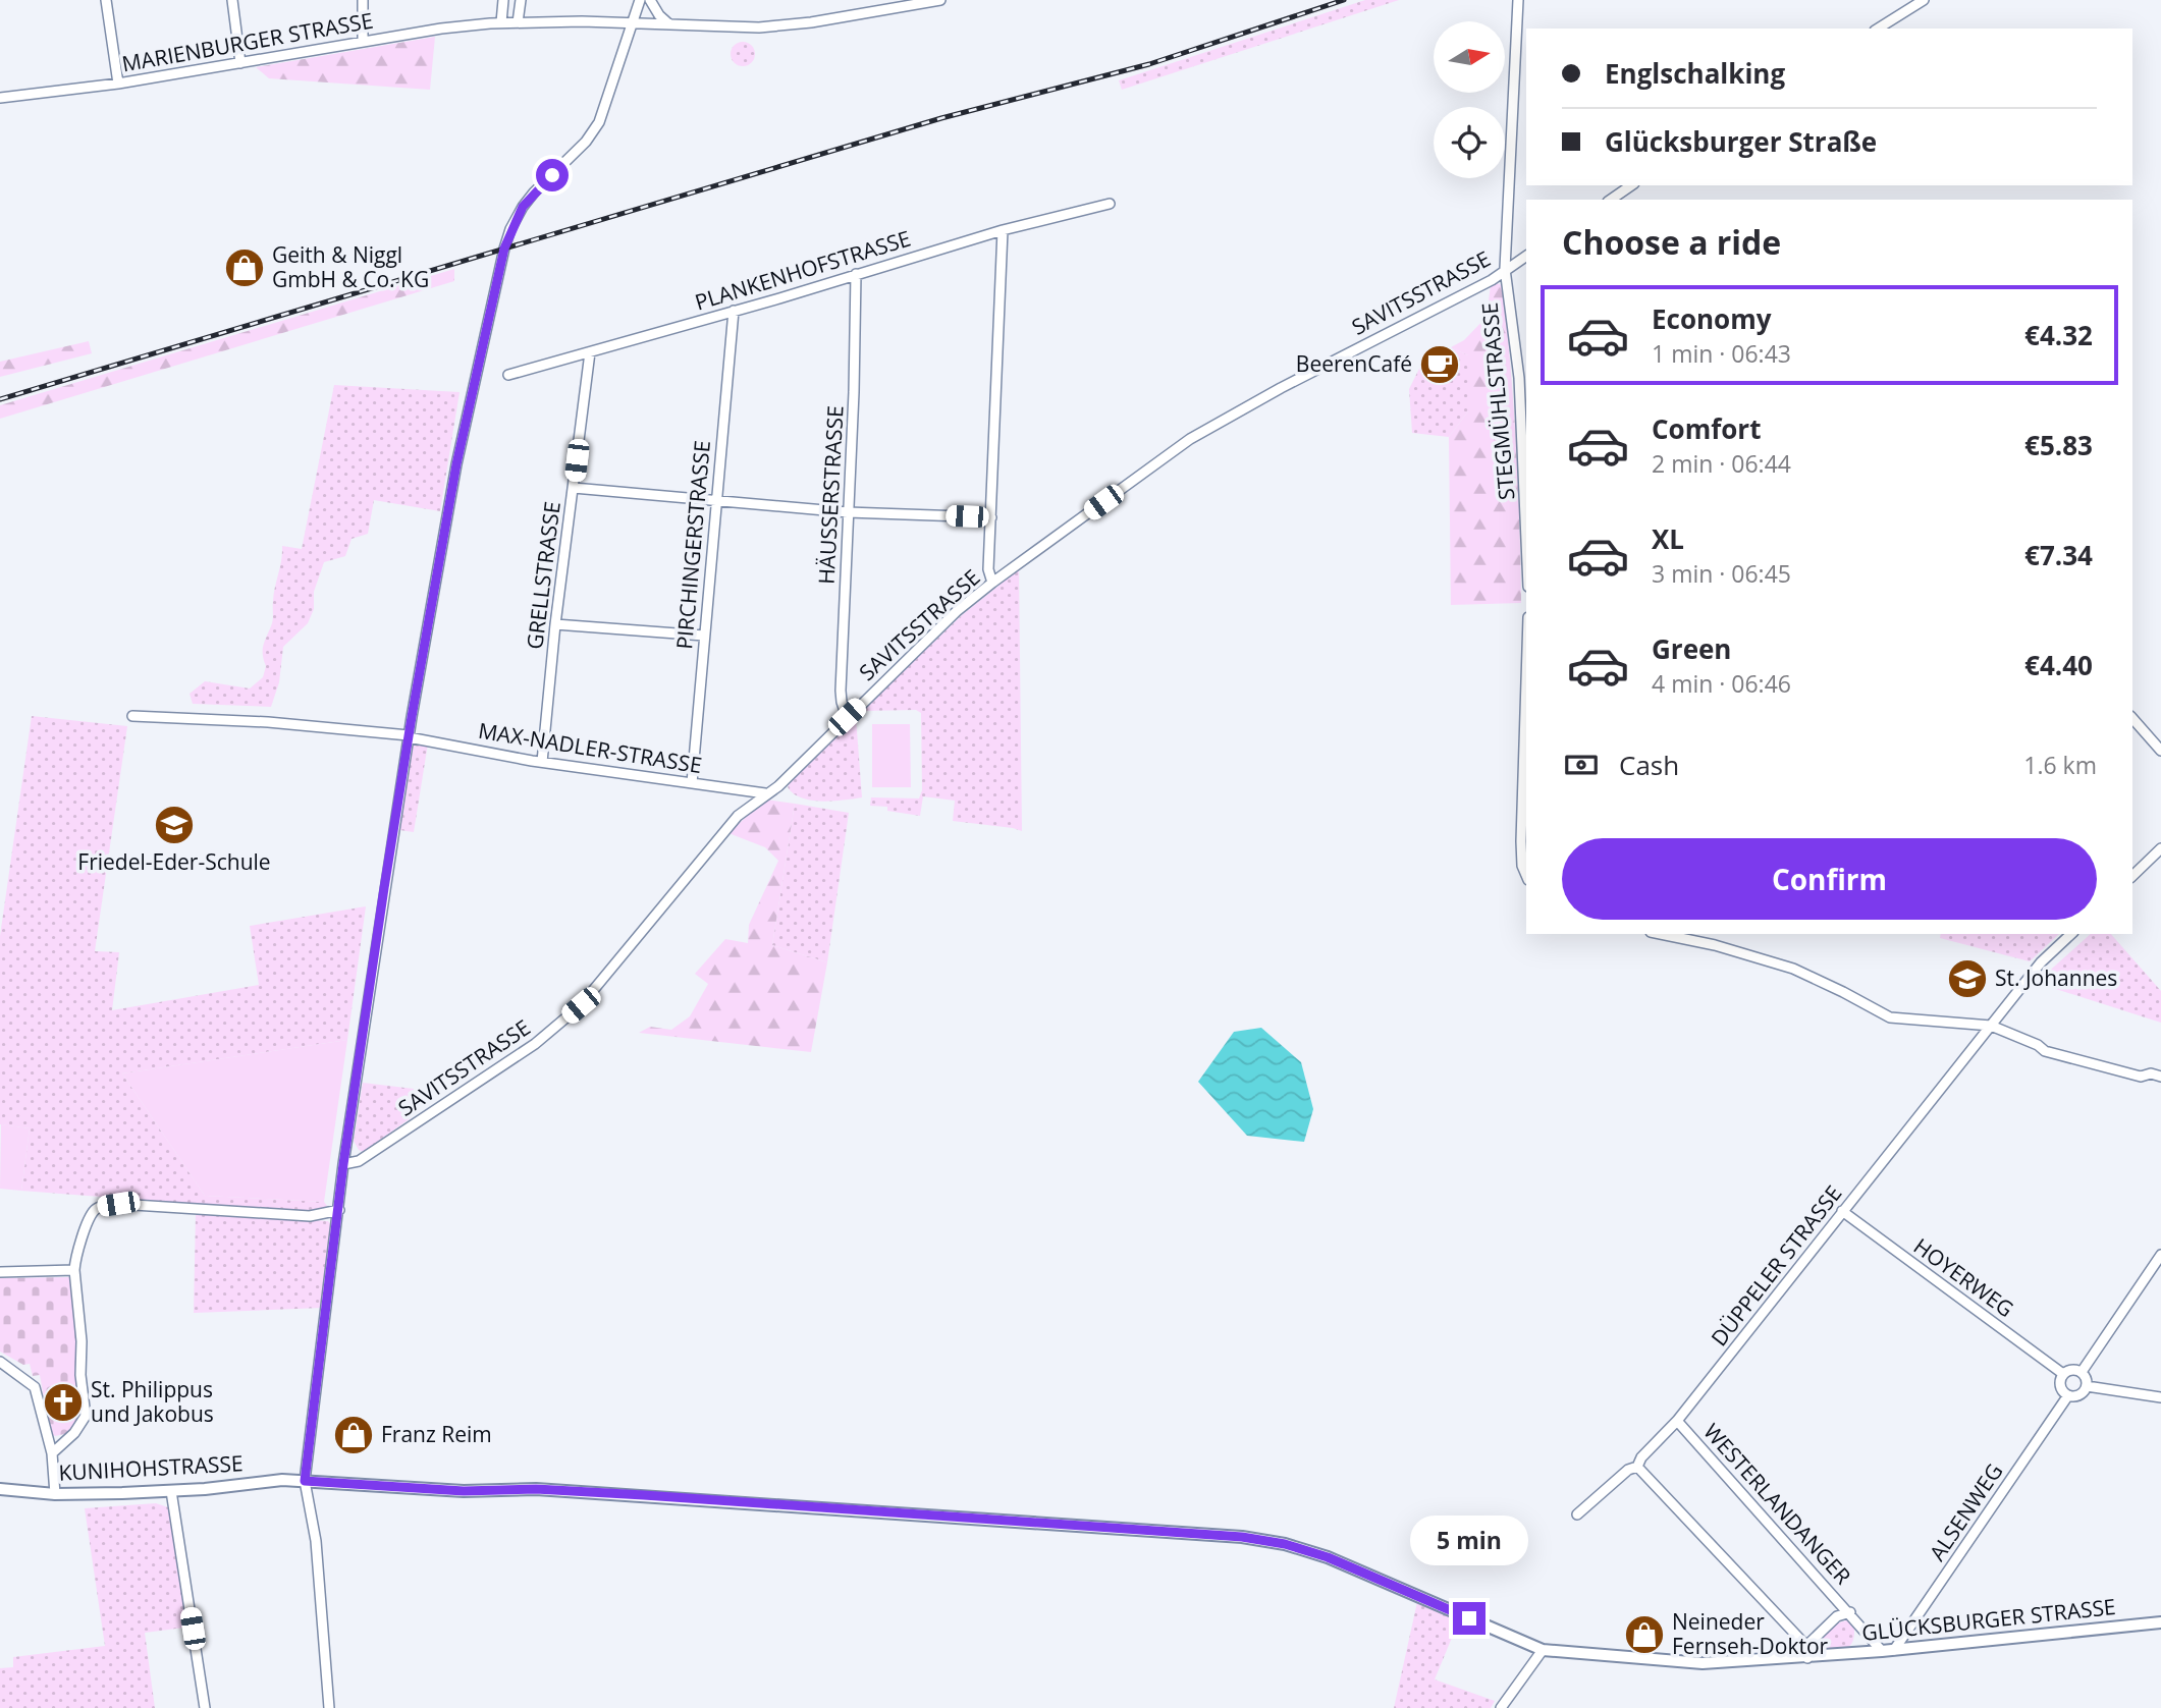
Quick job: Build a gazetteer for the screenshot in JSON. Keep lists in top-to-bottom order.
{
  "streets": {
    "street": [
      "MARIENBURGER STRASSE",
      "PLANKENHOFSTRASSE",
      "SAVITSSTRASSE",
      "STEGMÜHLSTRASSE",
      "HÄUSSERSTRASSE",
      "PIRCHINGERSTRASSE",
      "GRELLSTRASSE",
      "MAX-NADLER-STRASSE",
      "DÜPPELER STRASSE",
      "HOYERWEG",
      "KUNIHOHSTRASSE",
      "WESTERLANDANGER",
      "ALSENWEG",
      "GLÜCKSBURGER STRASSE"
    ]
  },
  "crossings": [
    ["PLANKENHOFSTRASSE", "HÄUSSERSTRASSE"],
    ["PLANKENHOFSTRASSE", "PIRCHINGERSTRASSE"],
    ["PLANKENHOFSTRASSE", "GRELLSTRASSE"],
    ["SAVITSSTRASSE", "STEGMÜHLSTRASSE"],
    ["SAVITSSTRASSE", "HÄUSSERSTRASSE"],
    ["SAVITSSTRASSE", "MAX-NADLER-STRASSE"],
    ["PIRCHINGERSTRASSE", "MAX-NADLER-STRASSE"],
    ["GRELLSTRASSE", "MAX-NADLER-STRASSE"],
    ["DÜPPELER STRASSE", "HOYERWEG"],
    ["DÜPPELER STRASSE", "WESTERLANDANGER"],
    ["HOYERWEG", "ALSENWEG"],
    ["KUNIHOHSTRASSE", "GLÜCKSBURGER STRASSE"],
    ["WESTERLANDANGER", "ALSENWEG"],
    ["WESTERLANDANGER", "GLÜCKSBURGER STRASSE"],
    ["ALSENWEG", "GLÜCKSBURGER STRASSE"]
  ],
  "places": {
    "shop": ["Geith & Niggl GmbH & Co. KG", "Franz Reim", "Neineder Fernseh-Doktor"],
    "cafe": ["BeerenCafé"],
    "school or university": ["Friedel-Eder-Schule", "St. Johannes"],
    "church": ["St. Philippus und Jakobus"]
  },
  "north": "right",
  "page": {
    "banner": ["Englschalking", "Glücksburger Straße"],
    "heading": "Choose a ride",
    "list": [
      {
        "name": "Economy",
        "note": "1 min · 06:43",
        "value": "€4.32"
      },
      {
        "name": "Comfort",
        "note": "2 min · 06:44",
        "value": "€5.83"
      },
      {
        "name": "XL",
        "note": "3 min · 06:45",
        "value": "€7.34"
      },
      {
        "name": "Green",
        "note": "4 min · 06:46",
        "value": "€4.40"
      }
    ],
    "pay": ["Cash", "1.6 km"],
    "buttons": "Confirm",
    "bubble": "5 min"
  }
}
